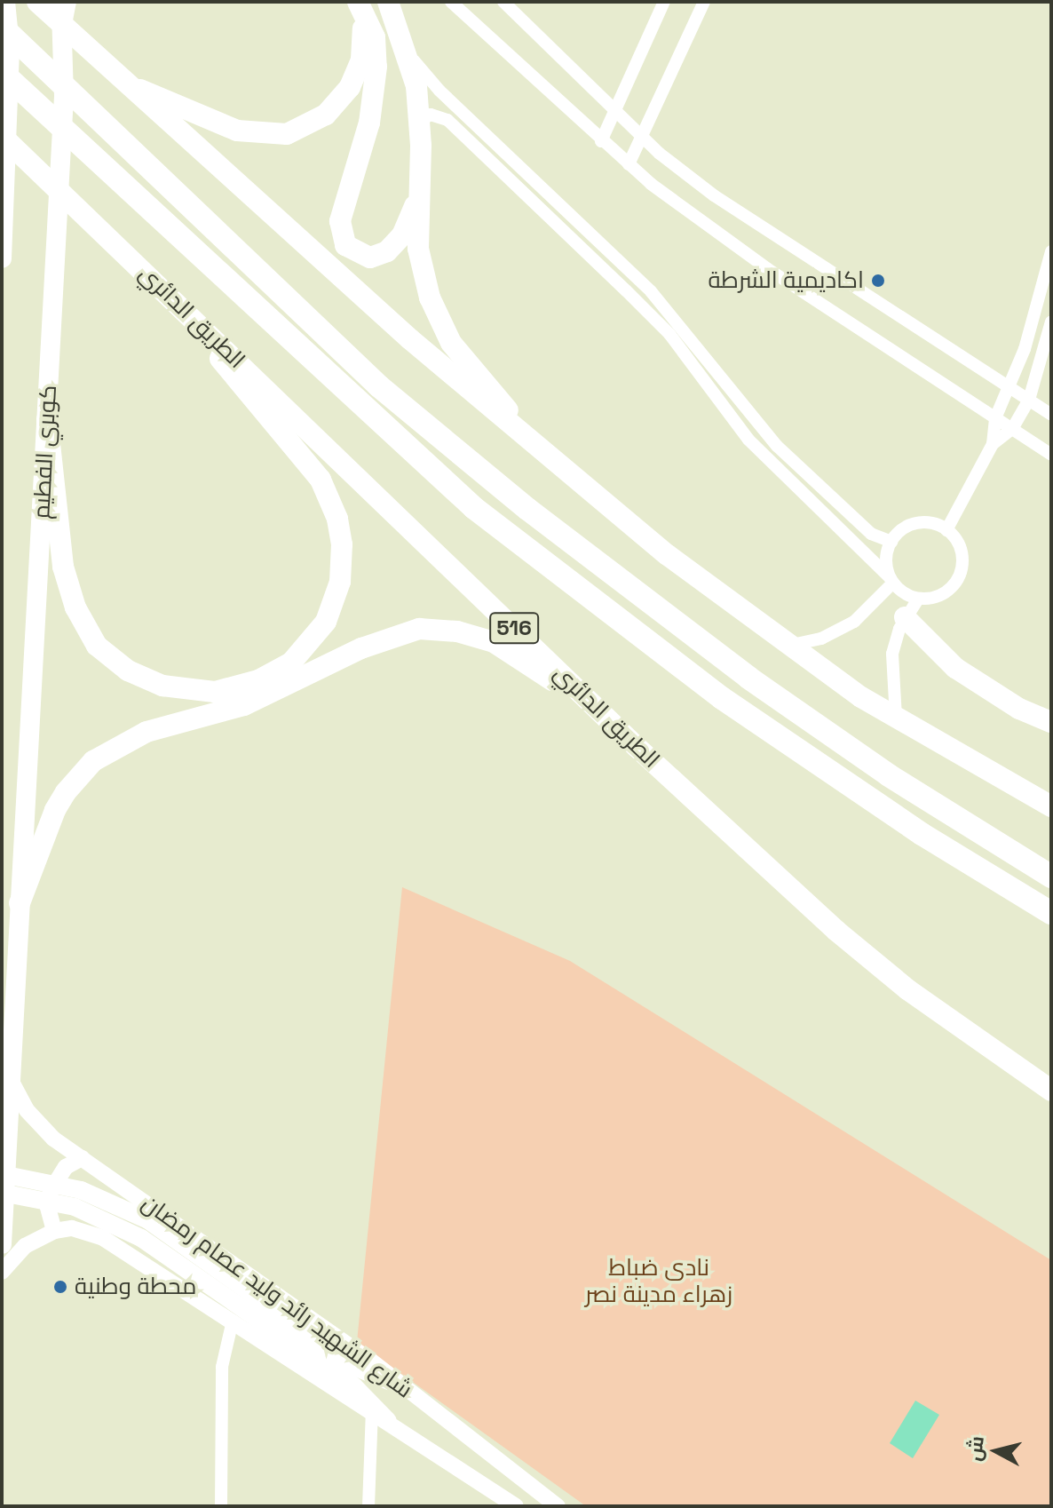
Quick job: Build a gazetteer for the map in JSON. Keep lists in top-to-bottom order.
{
  "streets": {
    "highway": ["الطريق الدائري", "516"],
    "main road": ["كوبري الفطيم"],
    "street": ["شارع الشهيد رائد وليد عصام رمضان"]
  },
  "crossings": [
    ["الطريق الدائري", "516"],
    ["كوبري الفطيم", "516"],
    ["كوبري الفطيم", "شارع الشهيد رائد وليد عصام رمضان"]
  ],
  "parks": ["نادى ضباط زهراء مدينة نصر"],
  "places": ["اكاديمية الشرطة", "محطة وطنية"],
  "north": "left"
}
